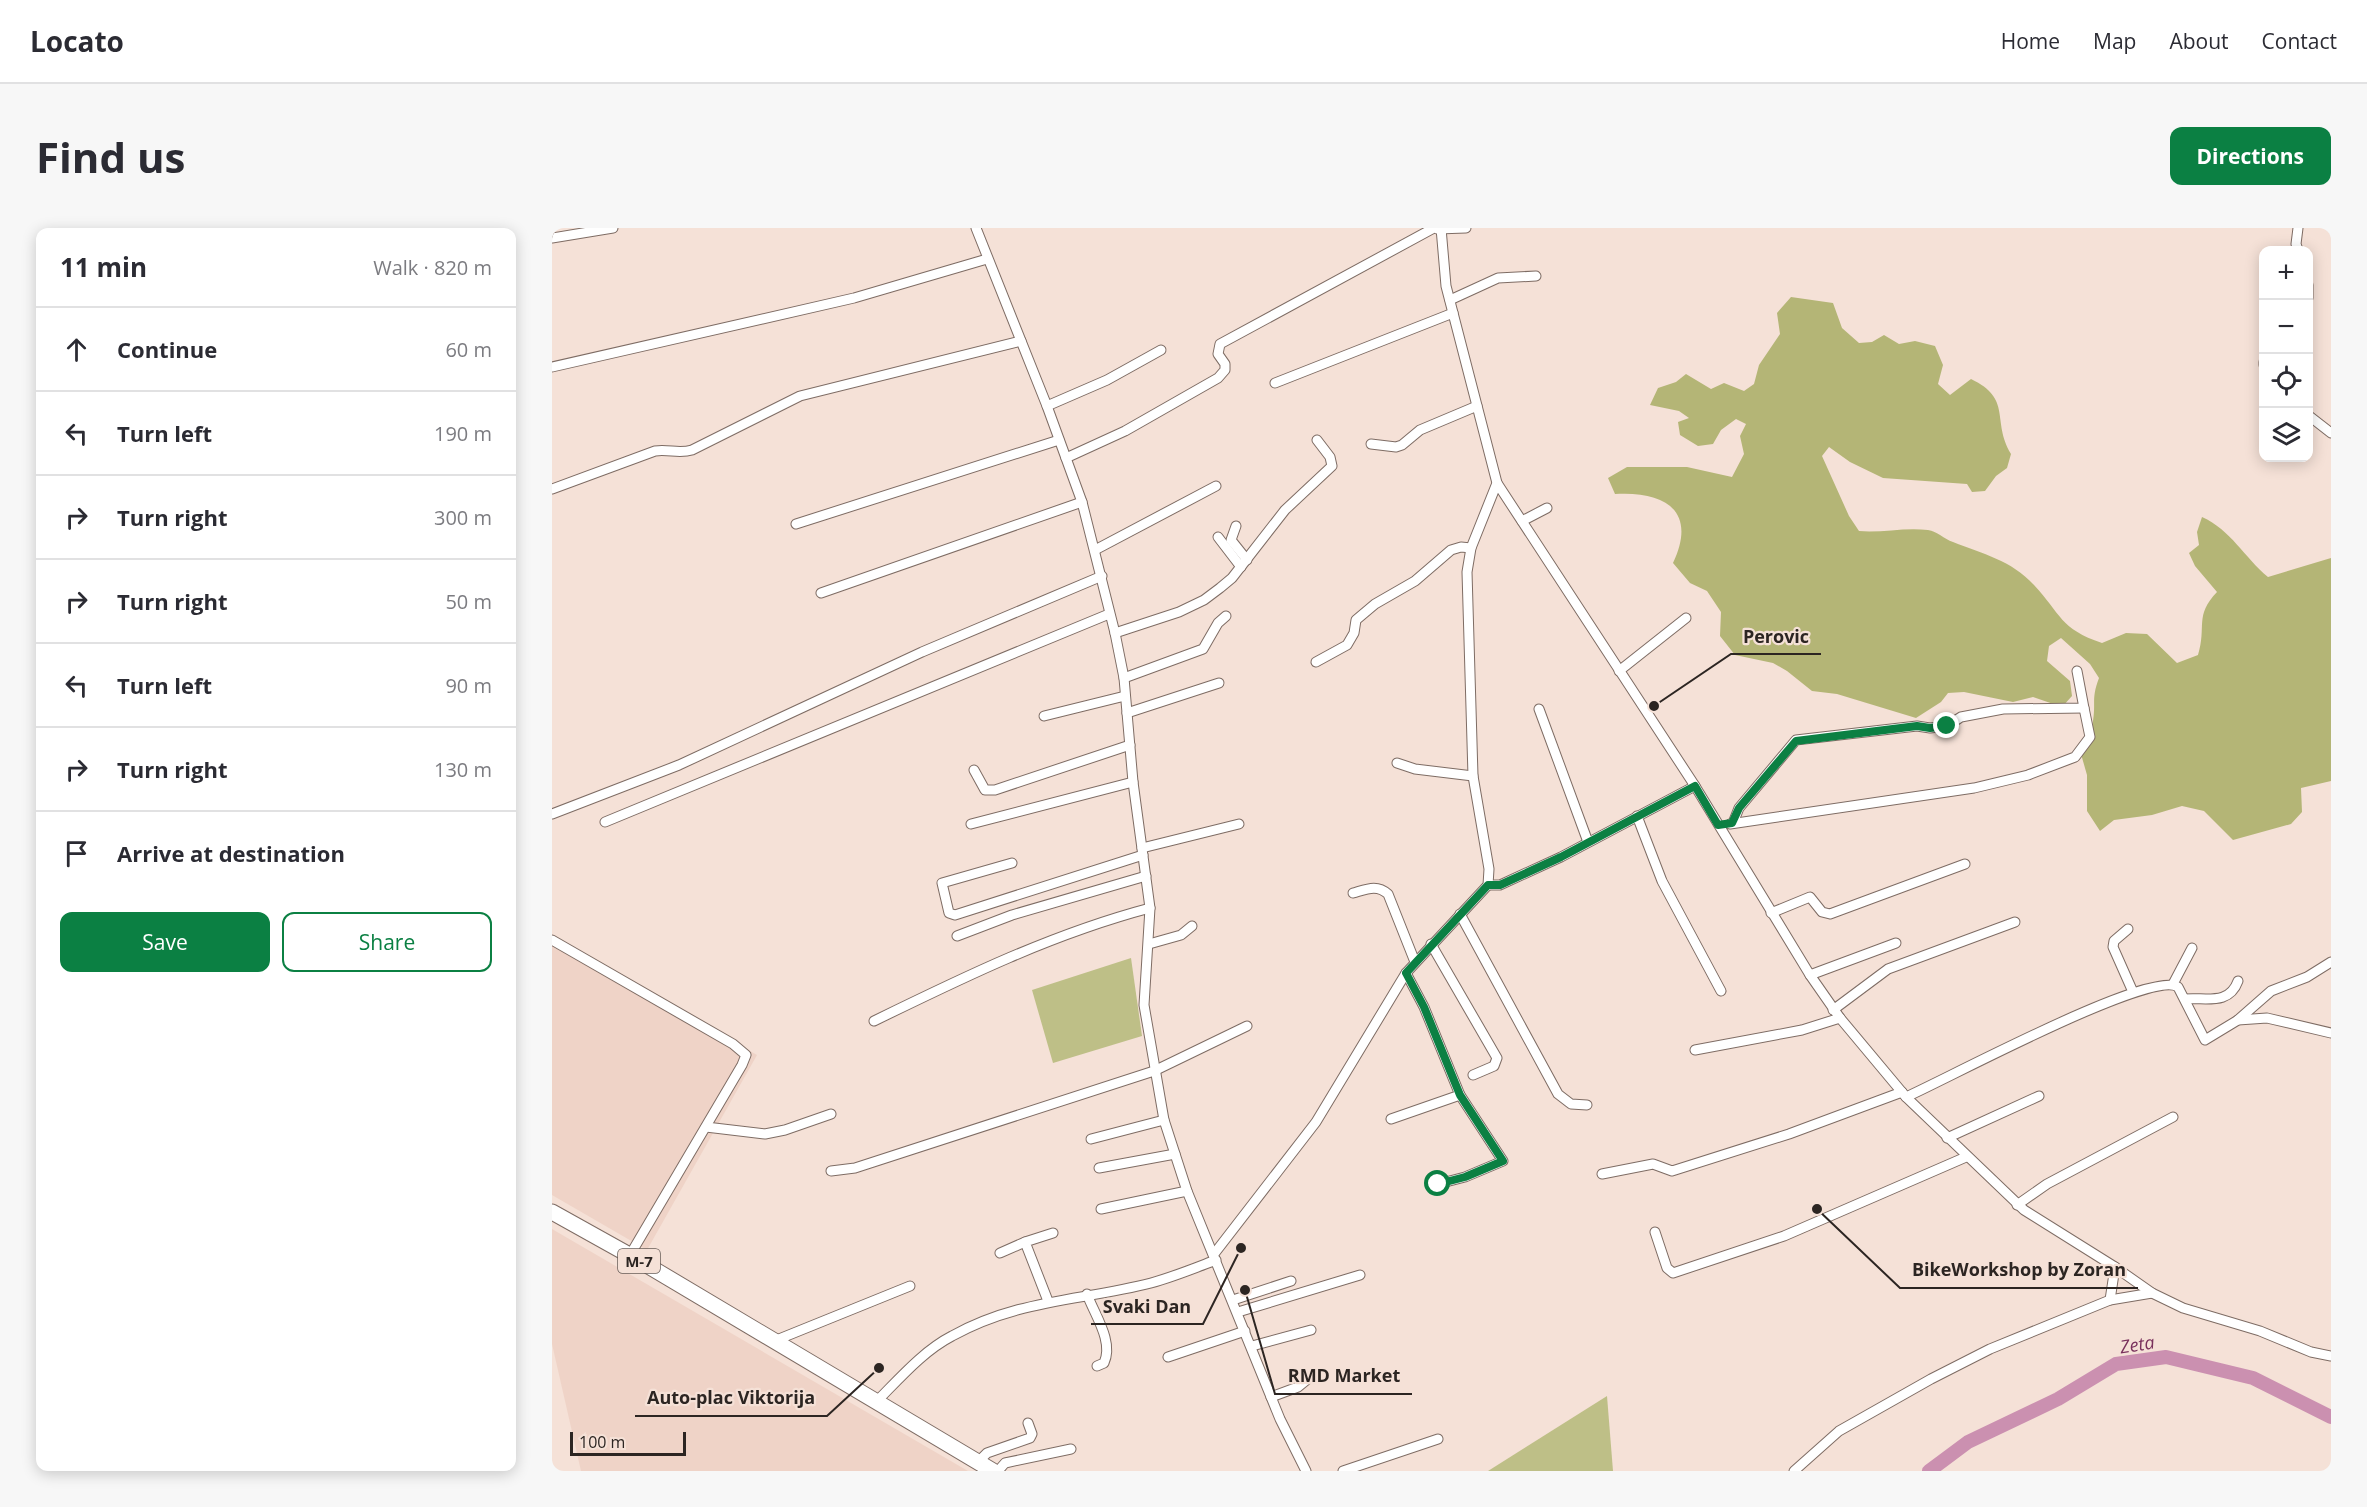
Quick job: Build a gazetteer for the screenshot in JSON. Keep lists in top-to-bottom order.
{
  "streets": {
    "main road": ["M-7"]
  },
  "water": ["Zeta"],
  "places": [
    "Perovic",
    "BikeWorkshop by Zoran",
    "Svaki Dan",
    "RMD Market",
    "Auto-plac Viktorija"
  ],
  "scale_bar": "100 m",
  "page": {
    "header": "Locato",
    "nav": [
      "Home",
      "Map",
      "About",
      "Contact"
    ],
    "buttons": [
      "Directions",
      ["Save", "Share"]
    ],
    "title": "Find us",
    "heading": ["11 min", "Walk · 820 m"],
    "map_buttons": ["+", "−"],
    "list": [
      ["Continue", "60 m"],
      ["Turn left", "190 m"],
      ["Turn right", "300 m"],
      ["Turn right", "50 m"],
      ["Turn left", "90 m"],
      ["Turn right", "130 m"],
      "Arrive at destination"
    ],
    "scale": "100 m"
  }
}
